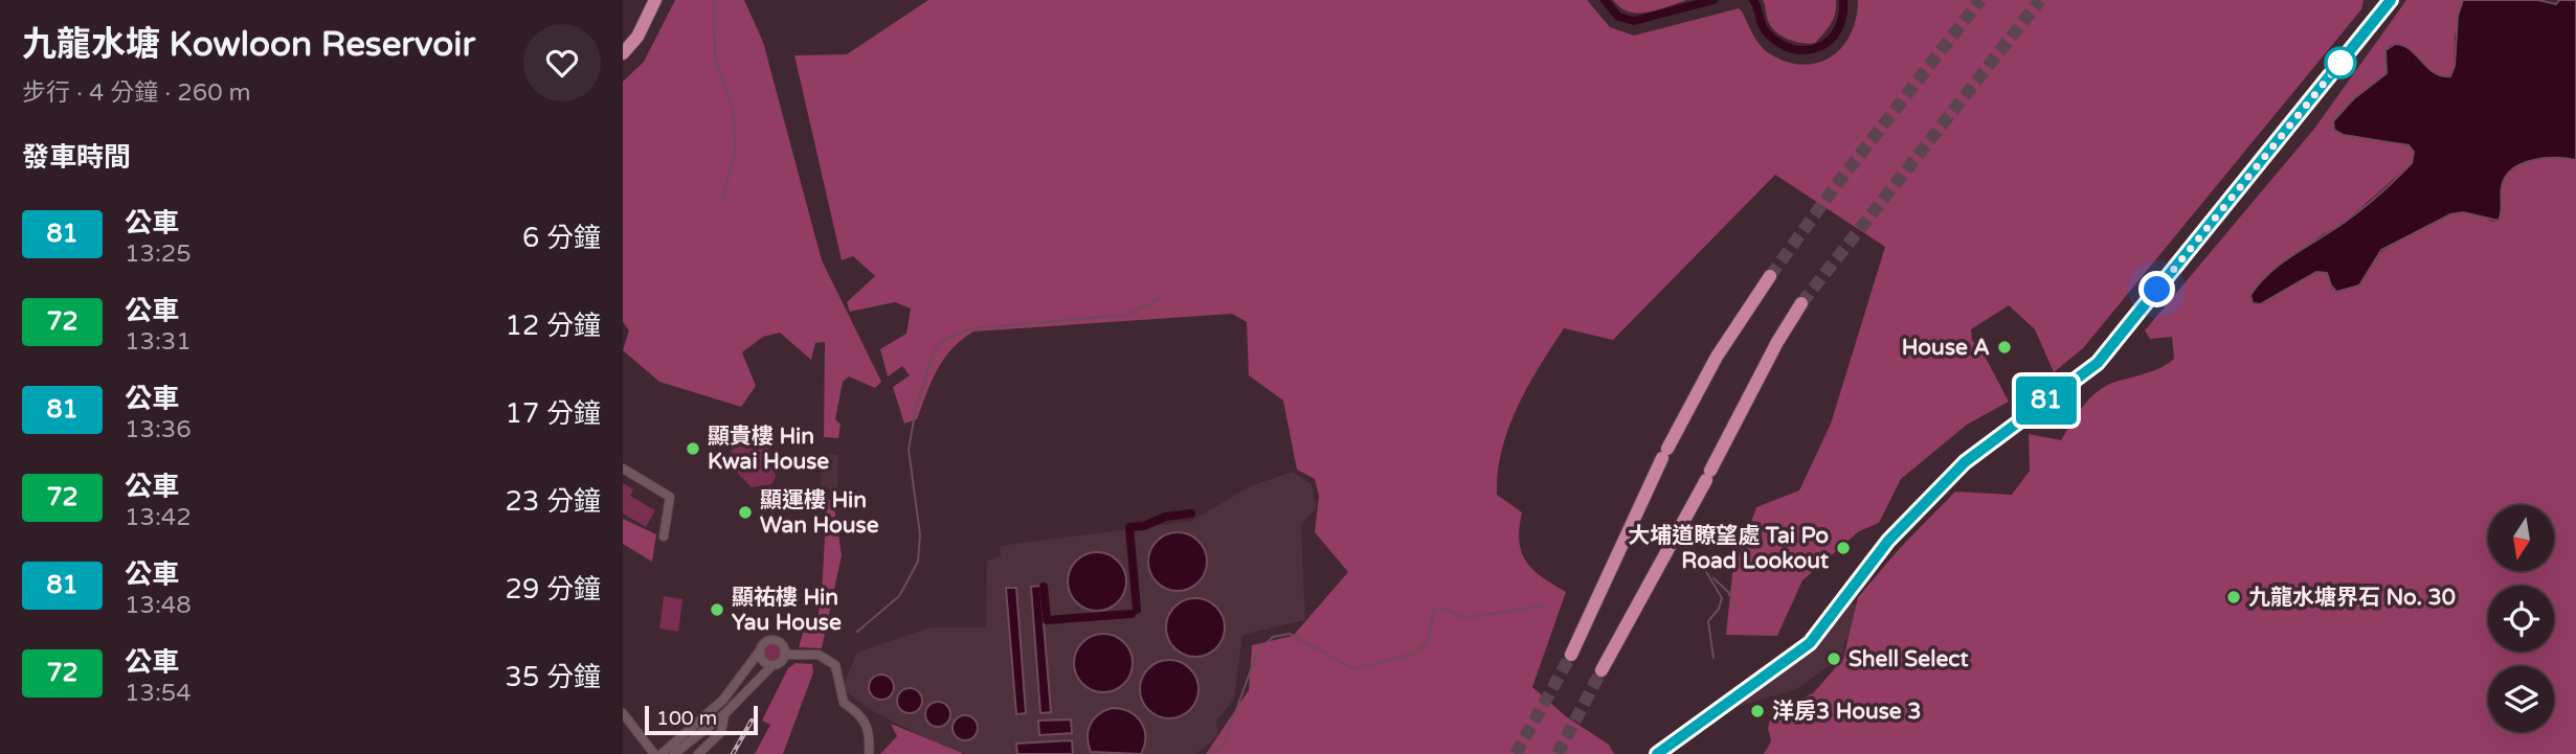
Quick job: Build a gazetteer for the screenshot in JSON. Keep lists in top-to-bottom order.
{
  "places": [
    "House A",
    "顯貴樓 Hin Kwai House",
    "顯運樓 Hin Wan House",
    "大埔道瞭望處 Tai Po Road Lookout",
    "九龍水塘界石 No. 30",
    "顯祐樓 Hin Yau House",
    "Shell Select",
    "洋房3 House 3"
  ],
  "lines": ["bus line 81"],
  "scale_bar": "100 m",
  "north": "bottom",
  "page": {
    "heading": [
      ["九龍水塘 Kowloon Reservoir", "步行 · 4 分鐘 · 260 m"],
      "發車時間"
    ],
    "on_map": "81",
    "list": [
      {
        "mark": "81",
        "name": "公車",
        "note": "13:25",
        "value": "6 分鐘"
      },
      {
        "mark": "72",
        "name": "公車",
        "note": "13:31",
        "value": "12 分鐘"
      },
      {
        "mark": "81",
        "name": "公車",
        "note": "13:36",
        "value": "17 分鐘"
      },
      {
        "mark": "72",
        "name": "公車",
        "note": "13:42",
        "value": "23 分鐘"
      },
      {
        "mark": "81",
        "name": "公車",
        "note": "13:48",
        "value": "29 分鐘"
      },
      {
        "mark": "72",
        "name": "公車",
        "note": "13:54",
        "value": "35 分鐘"
      }
    ],
    "scale": "100 m"
  }
}
